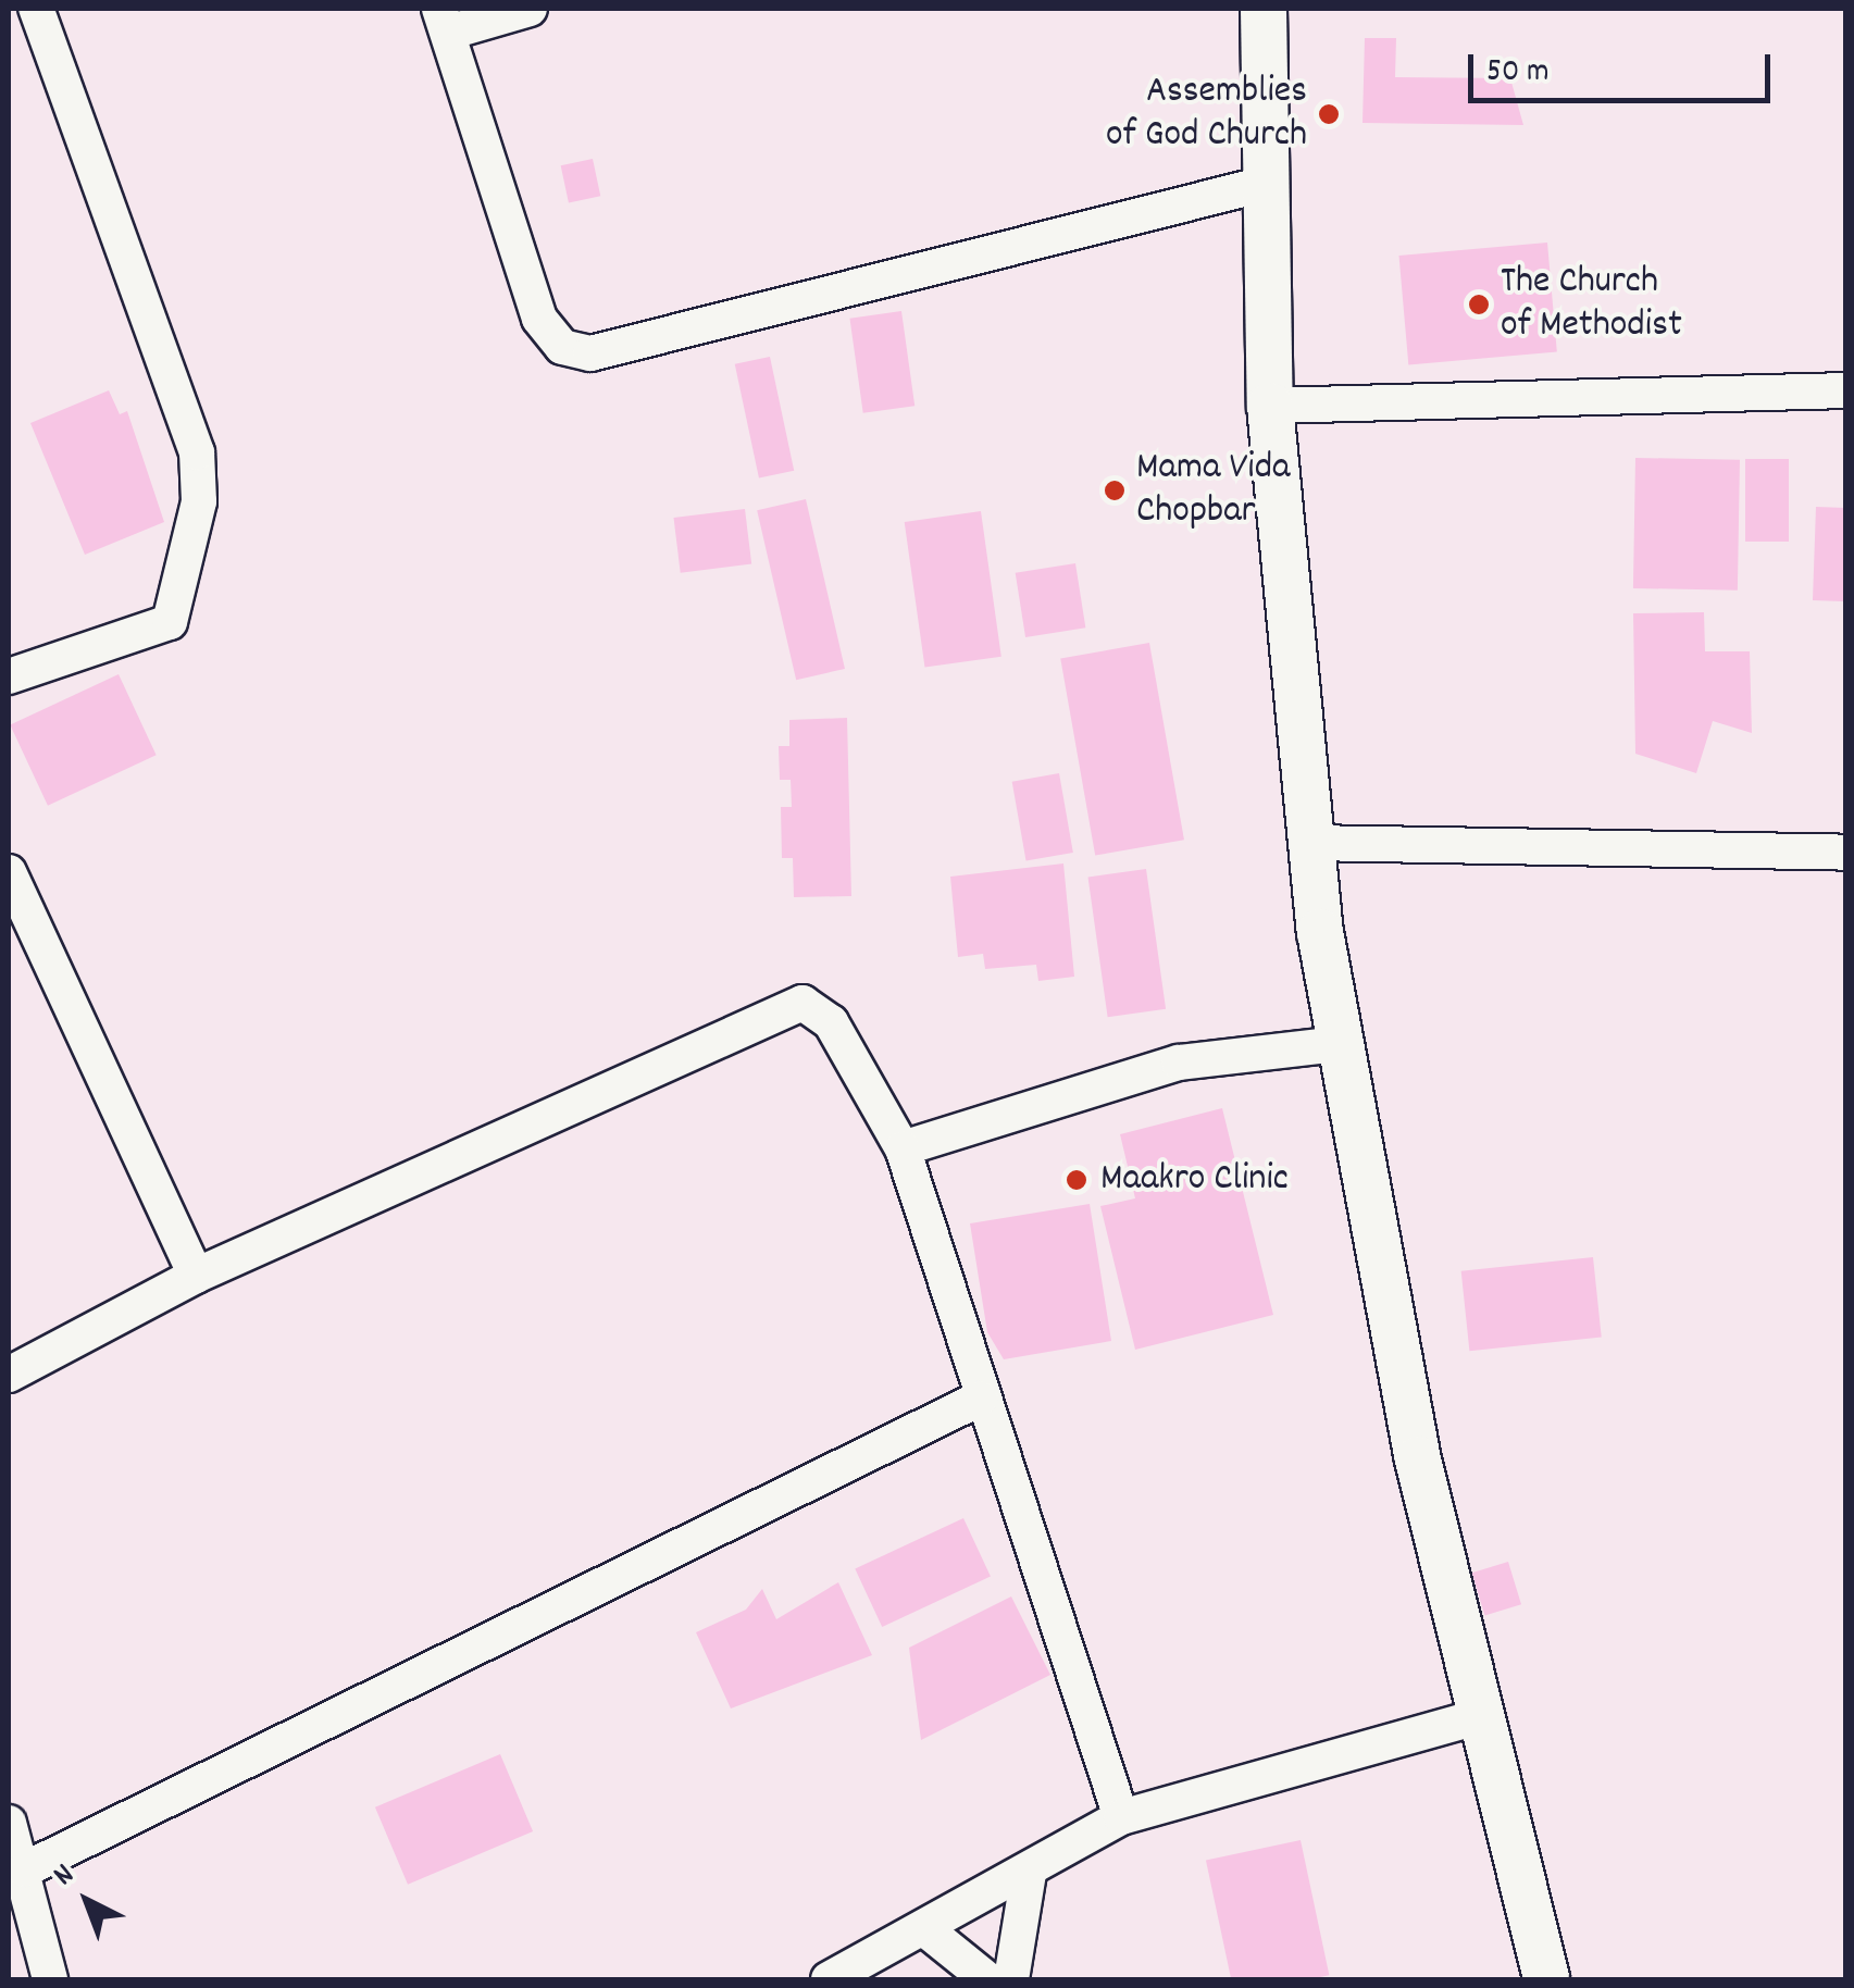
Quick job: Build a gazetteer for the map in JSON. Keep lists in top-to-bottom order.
{
  "places": [
    "Assemblies of God Church",
    "The Church of Methodist",
    "Mama Vida Chopbar",
    "Maakro Clinic"
  ],
  "scale_bar": "50 m",
  "north": "top left"
}
